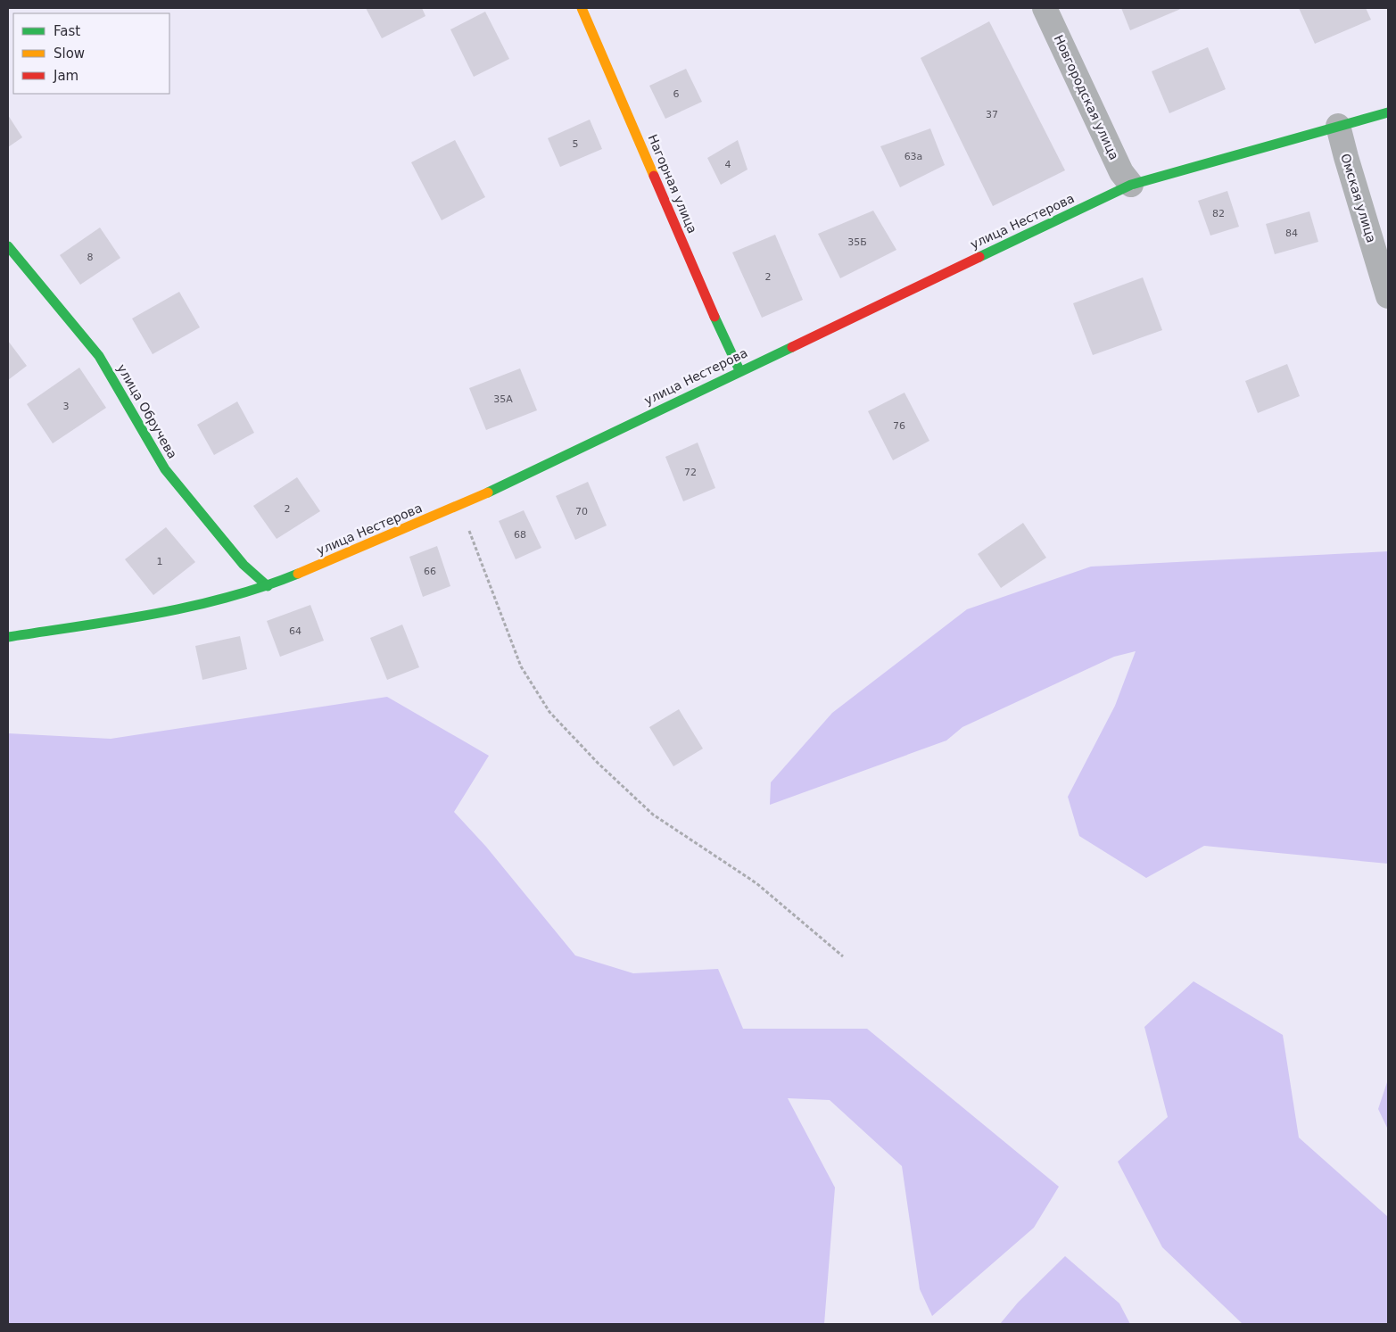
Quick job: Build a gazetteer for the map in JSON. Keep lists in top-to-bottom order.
{
  "streets": {
    "street": [
      "Новгородская улица",
      "Нагорная улица",
      "Омская улица",
      "улица Нестерова",
      "улица Обручева"
    ]
  },
  "crossings": [
    ["Новгородская улица", "улица Нестерова"],
    ["Нагорная улица", "улица Нестерова"],
    ["Омская улица", "улица Нестерова"],
    ["улица Нестерова", "улица Обручева"]
  ],
  "house_numbers": [
    "6",
    "37",
    "5",
    "63а",
    "4",
    "82",
    "84",
    "35Б",
    "8",
    "2",
    "35А",
    "3",
    "76",
    "72",
    "2",
    "70",
    "68",
    "1",
    "66",
    "64"
  ],
  "legend": ["Fast", "Slow", "Jam"]
}
